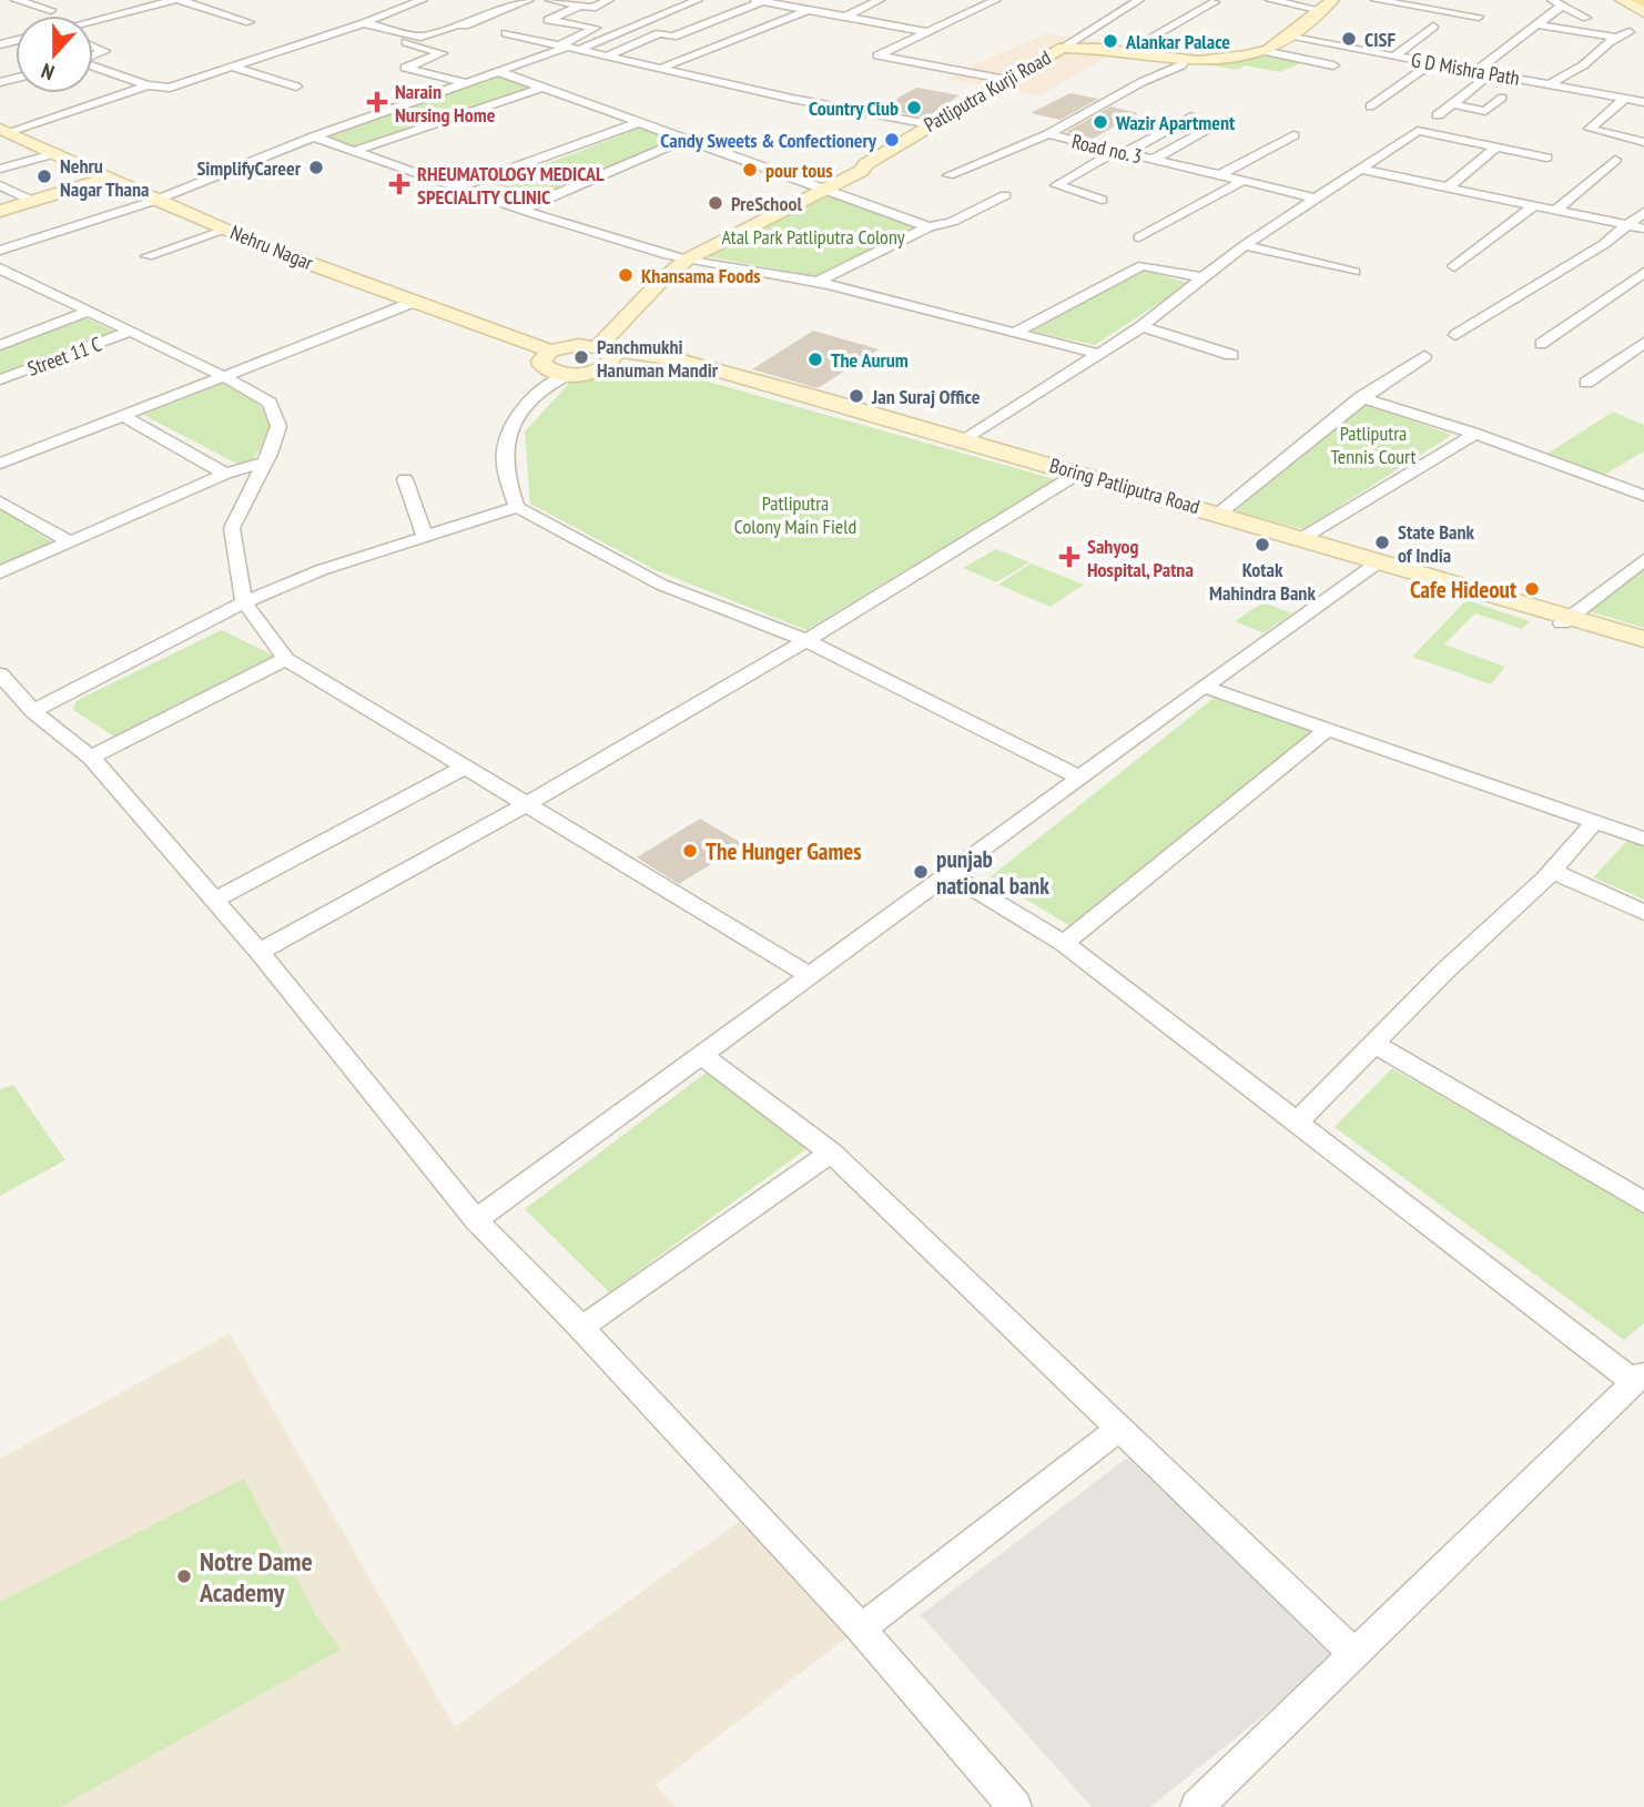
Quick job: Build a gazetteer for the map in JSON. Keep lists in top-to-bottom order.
{
  "streets": {
    "street": [
      "G D Mishra Path",
      "Patliputra Kurji Road",
      "Road no. 3",
      "Nehru Nagar",
      "Street 11 C",
      "Boring Patliputra Road"
    ]
  },
  "crossings": [
    ["G D Mishra Path", "Patliputra Kurji Road"],
    ["Patliputra Kurji Road", "Road no. 3"],
    ["Patliputra Kurji Road", "Boring Patliputra Road"]
  ],
  "parks": ["Atal Park Patliputra Colony", "Patliputra Tennis Court", "Patliputra Colony Main Field"],
  "places": {
    "other": [
      "CISF",
      "Alankar Palace",
      "Country Club",
      "Wazir Apartment",
      "Candy Sweets & Confectionery",
      "SimplifyCareer",
      "pour tous",
      "Nehru Nagar Thana",
      "PreSchool",
      "Khansama Foods",
      "Panchmukhi Hanuman Mandir",
      "The Aurum",
      "Jan Suraj Office",
      "State Bank of India",
      "Kotak Mahindra Bank",
      "Cafe Hideout",
      "The Hunger Games",
      "punjab national bank",
      "Notre Dame Academy"
    ],
    "health": ["Narain Nursing Home", "RHEUMATOLOGY MEDICAL SPECIALITY CLINIC", "Sahyog Hospital, Patna"]
  },
  "north": "bottom"
}
